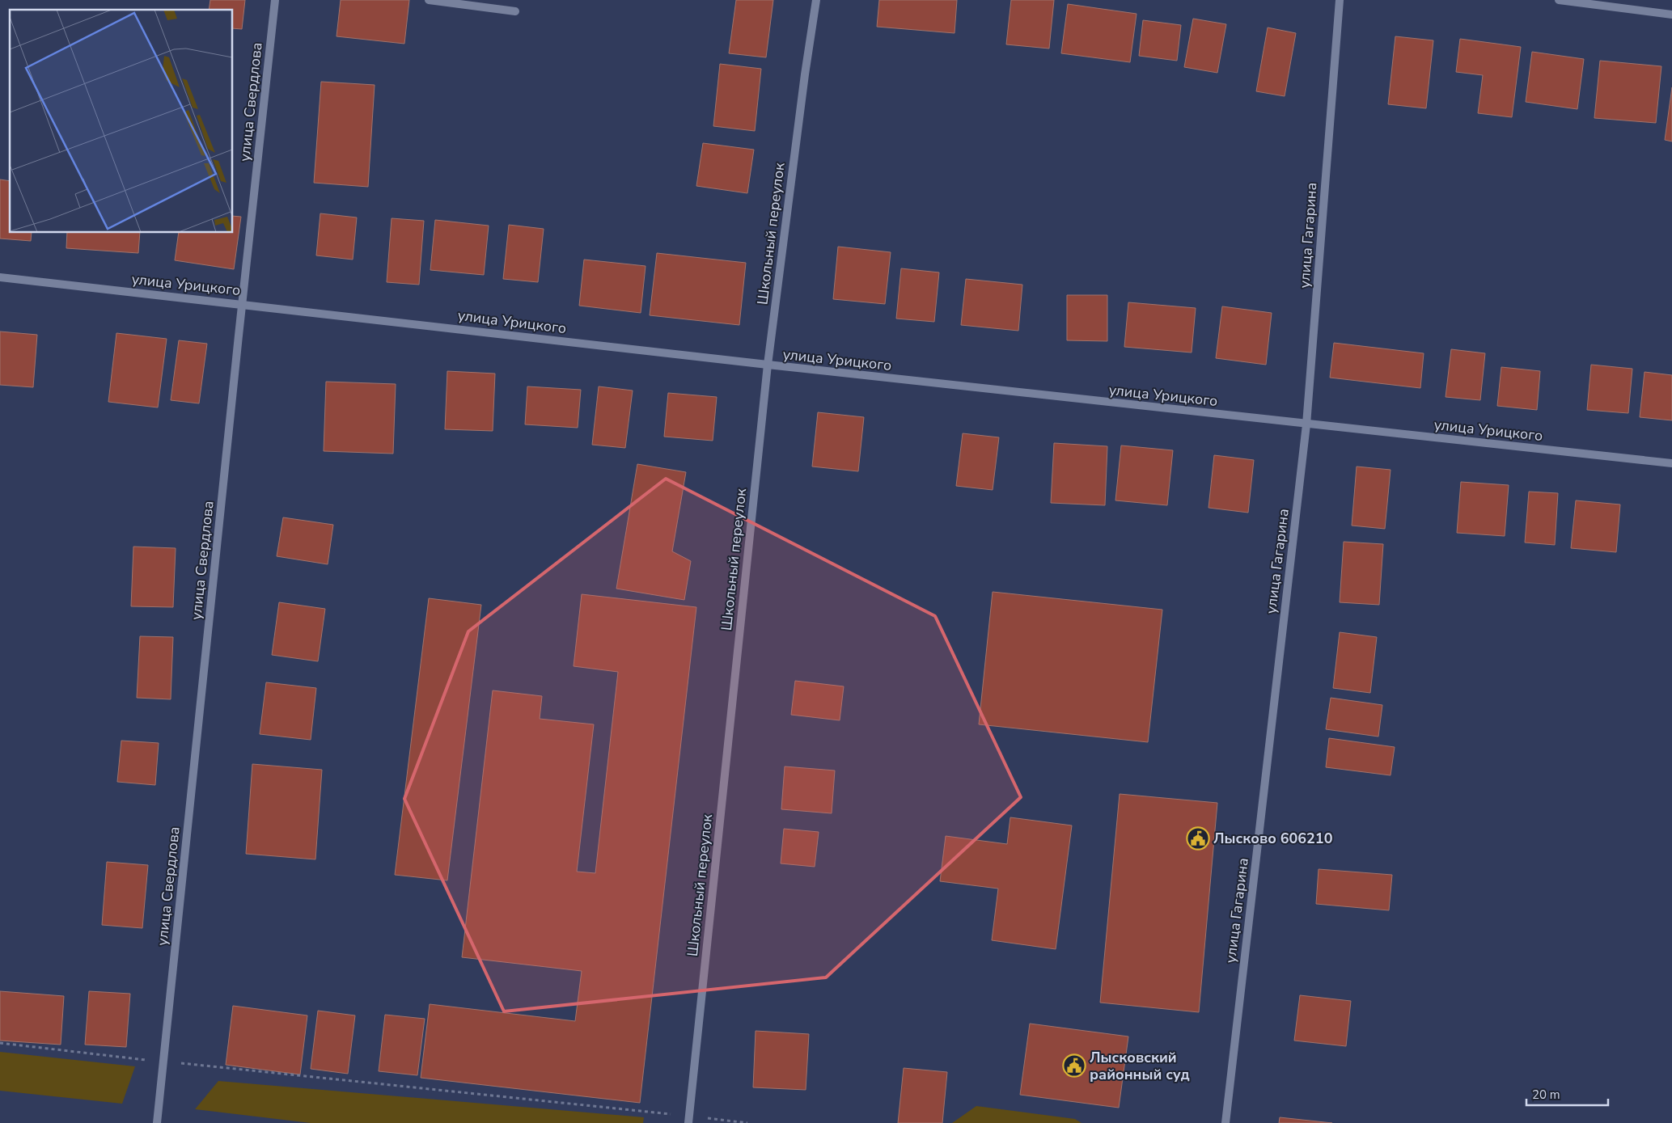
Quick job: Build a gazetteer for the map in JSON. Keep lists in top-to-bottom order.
{
  "streets": {
    "street": [
      "улица Свердлова",
      "Школьный переулок",
      "улица Гагарина",
      "улица Урицкого"
    ]
  },
  "crossings": [
    ["улица Свердлова", "улица Урицкого"],
    ["Школьный переулок", "улица Урицкого"],
    ["улица Гагарина", "улица Урицкого"]
  ],
  "places": {
    "public building": ["Лысково 606210", "Лысковский районный суд"]
  },
  "scale_bar": "20 m"
}
